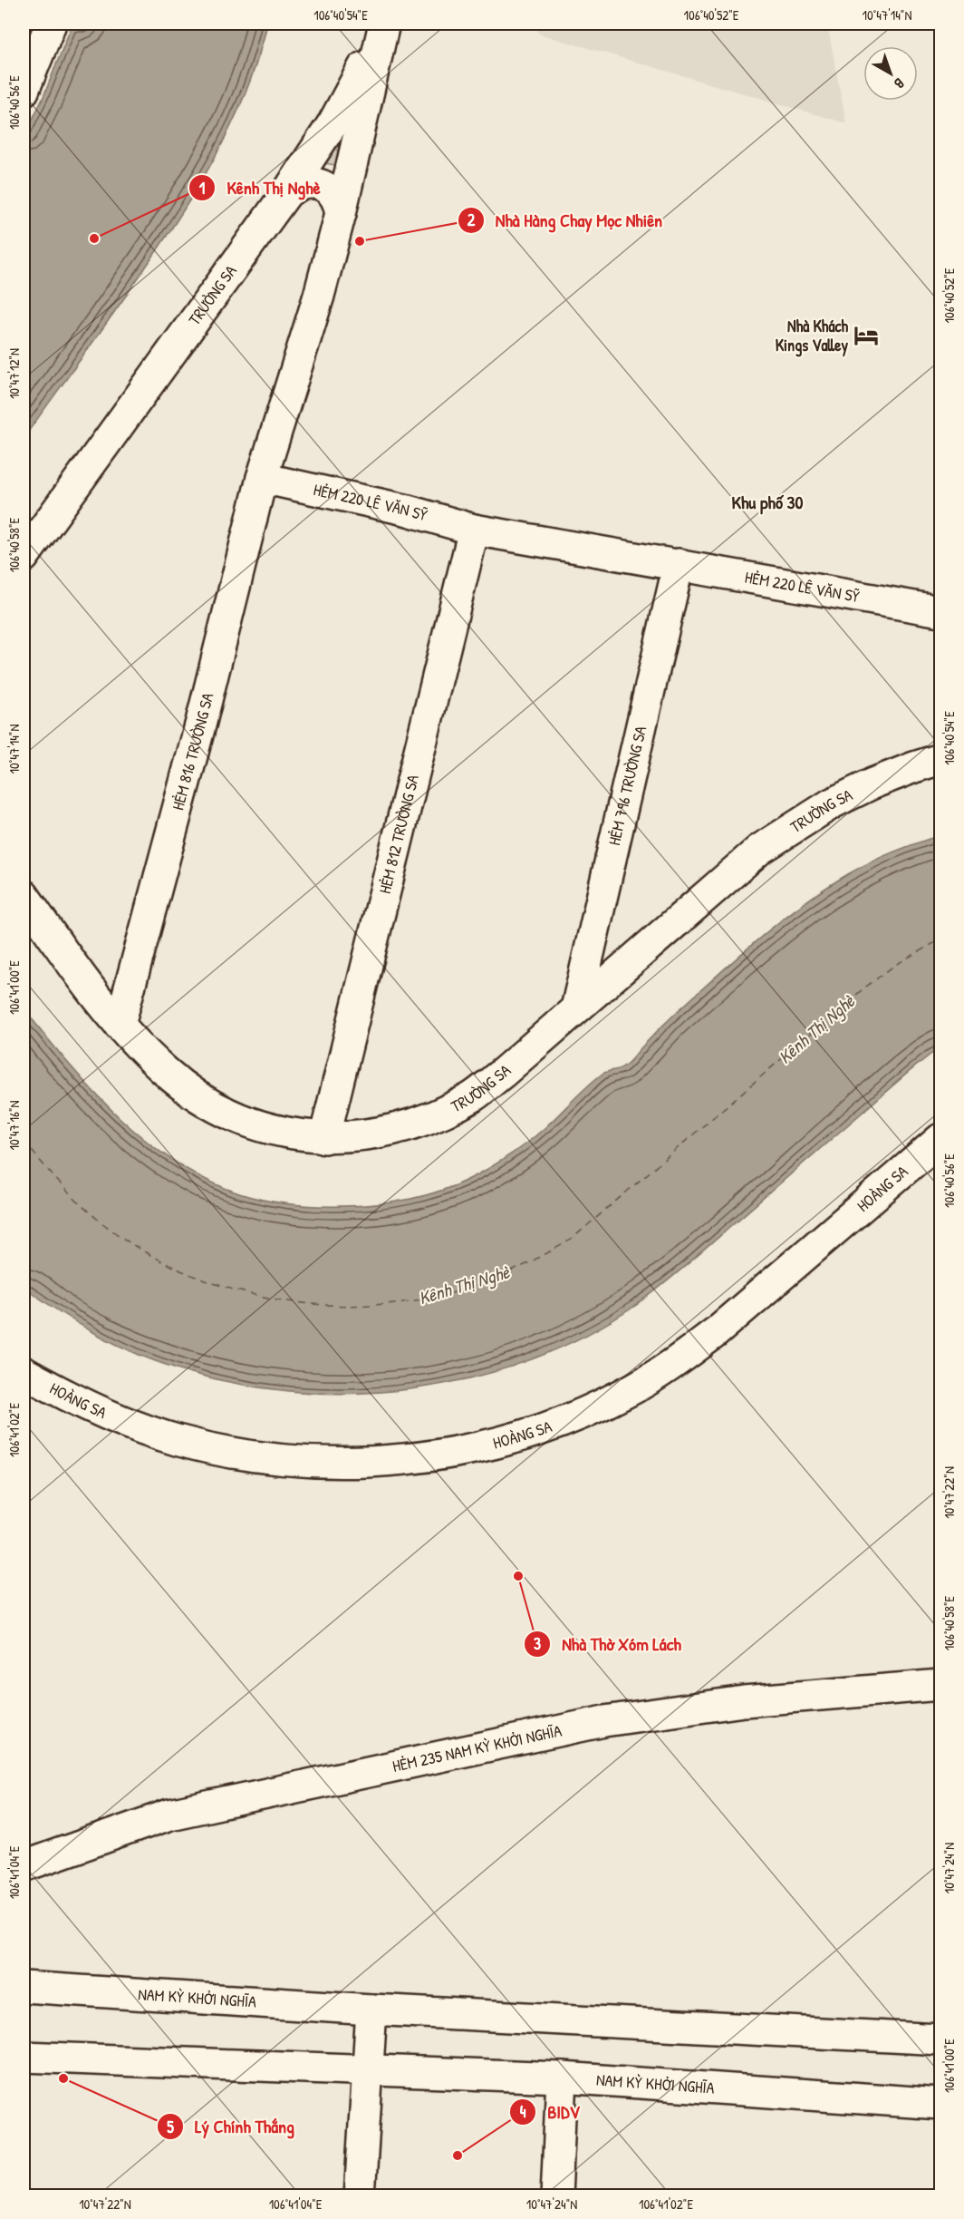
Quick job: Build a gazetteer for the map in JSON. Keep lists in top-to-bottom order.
{
  "streets": {
    "street": [
      "TRƯỜNG SA",
      "HẺM 220 LÊ VĂN SỸ",
      "HẺM 816 TRƯỜNG SA",
      "HẺM 796 TRƯỜNG SA",
      "HẺM 812 TRƯỜNG SA",
      "HOÀNG SA",
      "HẺM 235 NAM KỲ KHỞI NGHĨA",
      "NAM KỲ KHỞI NGHĨA"
    ]
  },
  "crossings": [
    ["TRƯỜNG SA", "HẺM 816 TRƯỜNG SA"],
    ["TRƯỜNG SA", "HẺM 796 TRƯỜNG SA"],
    ["TRƯỜNG SA", "HẺM 812 TRƯỜNG SA"],
    ["HẺM 220 LÊ VĂN SỸ", "HẺM 816 TRƯỜNG SA"],
    ["HẺM 220 LÊ VĂN SỸ", "HẺM 796 TRƯỜNG SA"],
    ["HẺM 220 LÊ VĂN SỸ", "HẺM 812 TRƯỜNG SA"]
  ],
  "districts": ["Khu phố 30"],
  "water": ["Kênh Thị Nghè"],
  "places": {
    "other": [
      "Kênh Thị Nghè",
      "Nhà Hàng Chay Mọc Nhiên",
      "Nhà Thờ Xóm Lách",
      "Lý Chính Thắng",
      "BIDV"
    ],
    "hotel": ["Nhà Khách Kings Valley"]
  },
  "north": "bottom right",
  "coordinates": [
    "106°40'54\"E",
    "106°40'52\"E",
    "10°47'14\"N",
    "106°40'56\"E",
    "10°47'12\"N",
    "106°40'58\"E",
    "106°41'00\"E",
    "10°47'16\"N",
    "106°41'02\"E",
    "10°47'22\"N",
    "10°47'24\"N",
    "106°41'04\"E"
  ]
}
